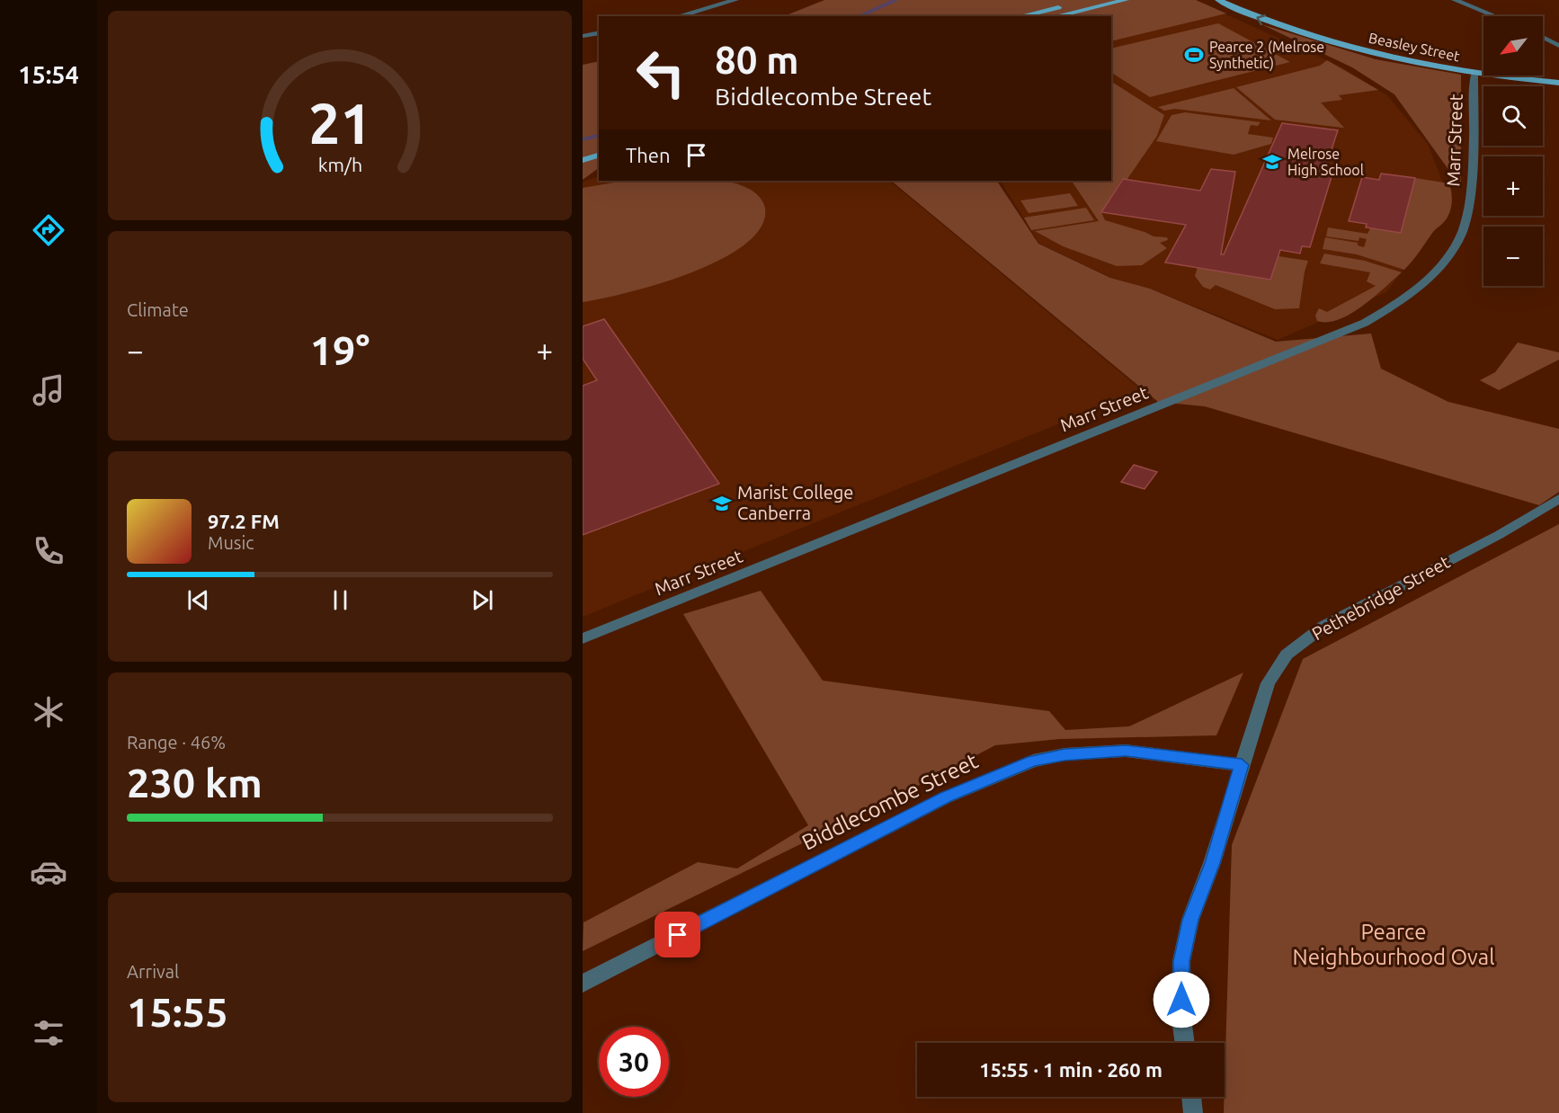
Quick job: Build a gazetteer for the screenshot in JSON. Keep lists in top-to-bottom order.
{
  "streets": {
    "main road": ["Beasley Street"],
    "street": ["Marr Street", "Pethebridge Street", "Biddlecombe Street"]
  },
  "crossings": [
    ["Beasley Street", "Marr Street"],
    ["Pethebridge Street", "Biddlecombe Street"]
  ],
  "parks": ["Pearce Neighbourhood Oval"],
  "places": {
    "sports": ["Pearce 2 (Melrose Synthetic)"],
    "school or university": ["Melrose High School", "Marist College Canberra"]
  },
  "north": "bottom left",
  "page": {
    "tabs": "15:54",
    "map_buttons": ["+", "−"],
    "turn": ["80 m", "Biddlecombe Street"],
    "then": "Then",
    "tile": [
      "Climate",
      ["Range · 46%", "230 km"],
      ["Arrival", "15:55"]
    ],
    "heat": ["−", "19°", "+"],
    "song": ["97.2 FM", "Music"],
    "limit": "30",
    "trip": "15:55 · 1 min · 260 m",
    "gauge": ["21", "km/h"]
  }
}
